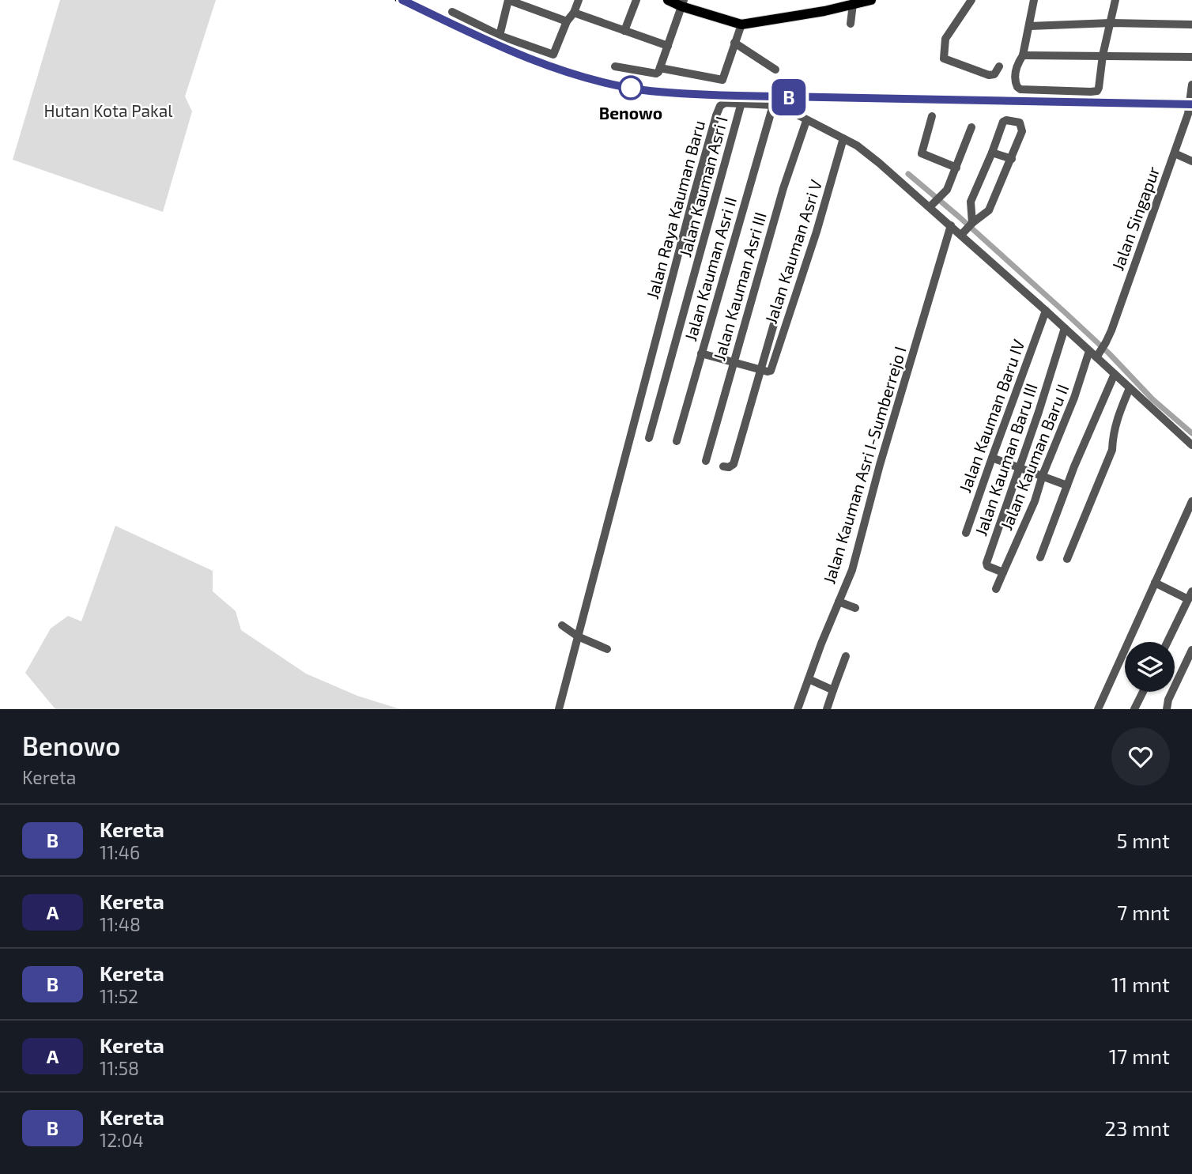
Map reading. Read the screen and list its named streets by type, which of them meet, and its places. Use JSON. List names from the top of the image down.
{
  "streets": {
    "street": [
      "Jalan Kauman Asri I",
      "Jalan Raya Kauman Baru",
      "Jalan Singapur",
      "Jalan Kauman Asri V",
      "Jalan Kauman Asri II",
      "Jalan Kauman Asri III",
      "Jalan Kauman Baru IV",
      "Jalan Kauman Baru II",
      "Jalan Kauman Baru III",
      "Jalan Kauman Asri I-Sumberrejo I"
    ]
  },
  "crossings": [
    ["Jalan Kauman Asri I", "Jalan Raya Kauman Baru"],
    ["Jalan Raya Kauman Baru", "Jalan Singapur"],
    ["Jalan Raya Kauman Baru", "Jalan Kauman Asri V"],
    ["Jalan Raya Kauman Baru", "Jalan Kauman Asri II"],
    ["Jalan Raya Kauman Baru", "Jalan Kauman Asri III"],
    ["Jalan Raya Kauman Baru", "Jalan Kauman Baru IV"],
    ["Jalan Raya Kauman Baru", "Jalan Kauman Baru II"],
    ["Jalan Raya Kauman Baru", "Jalan Kauman Baru III"],
    ["Jalan Raya Kauman Baru", "Jalan Kauman Asri I-Sumberrejo I"],
    ["Jalan Kauman Baru II", "Jalan Kauman Baru III"]
  ],
  "parks": ["Hutan Kota Pakal"],
  "places": ["Benowo"],
  "page": {
    "on_map": "B",
    "heading": ["Benowo", "Kereta"],
    "list": [
      {
        "mark": "B",
        "name": "Kereta",
        "note": "11:46",
        "value": "5 mnt"
      },
      {
        "mark": "A",
        "name": "Kereta",
        "note": "11:48",
        "value": "7 mnt"
      },
      {
        "mark": "B",
        "name": "Kereta",
        "note": "11:52",
        "value": "11 mnt"
      },
      {
        "mark": "A",
        "name": "Kereta",
        "note": "11:58",
        "value": "17 mnt"
      },
      {
        "mark": "B",
        "name": "Kereta",
        "note": "12:04",
        "value": "23 mnt"
      }
    ]
  }
}
